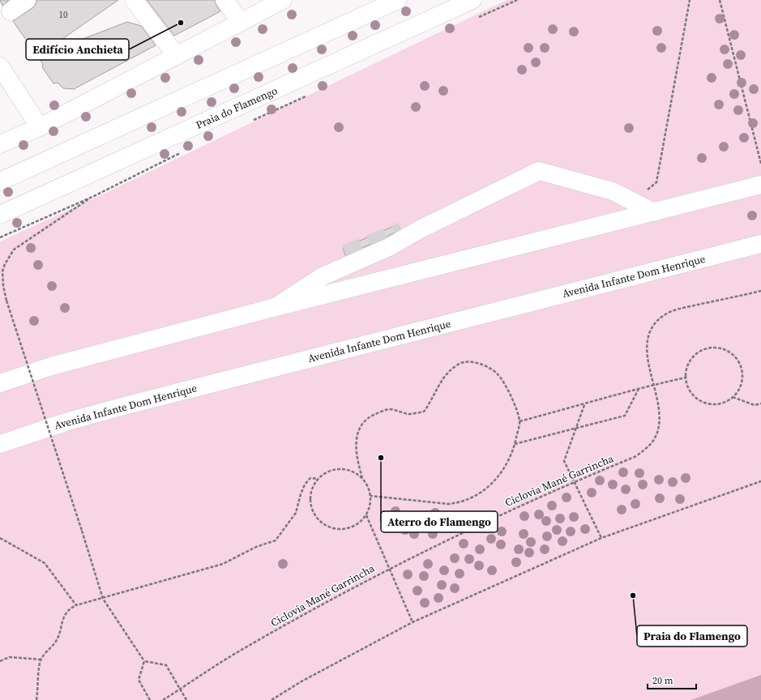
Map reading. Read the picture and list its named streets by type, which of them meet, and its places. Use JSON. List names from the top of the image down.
{
  "streets": {
    "main road": ["Praia do Flamengo", "Avenida Infante Dom Henrique"],
    "path": ["Ciclovia Mané Garrincha"]
  },
  "places": ["Edifício Anchieta", "Aterro do Flamengo", "Praia do Flamengo"],
  "house_numbers": ["10"],
  "scale_bar": "20 m"
}
